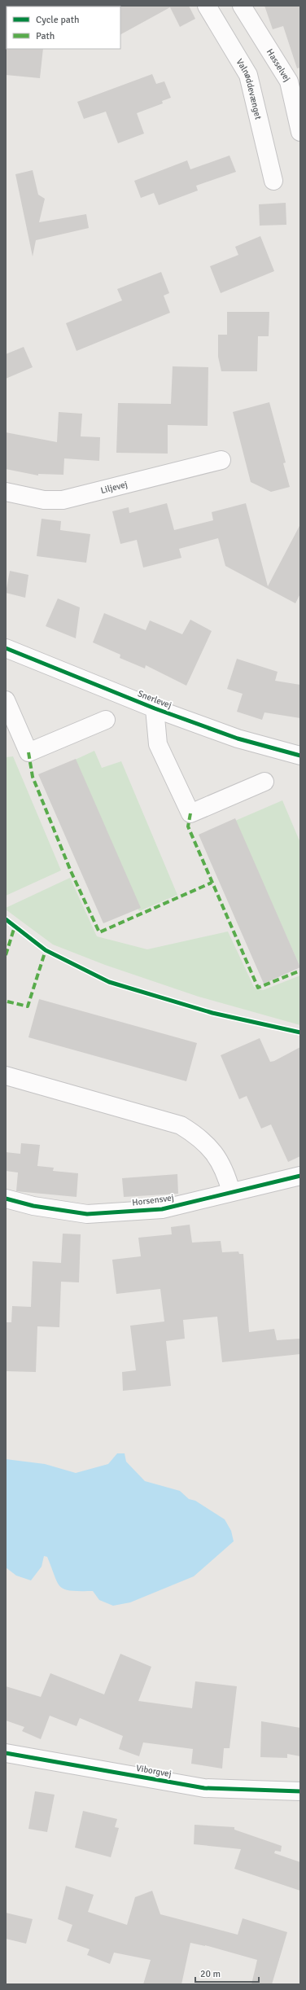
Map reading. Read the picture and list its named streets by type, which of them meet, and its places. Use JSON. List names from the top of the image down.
{
  "streets": {
    "street": [
      "Hasselvej",
      "Valnøddevænget",
      "Liljevej",
      "Snerlevej",
      "Horsensvej",
      "Viborgvej"
    ]
  },
  "legend": ["Cycle path", "Path"],
  "scale_bar": "20 m"
}
